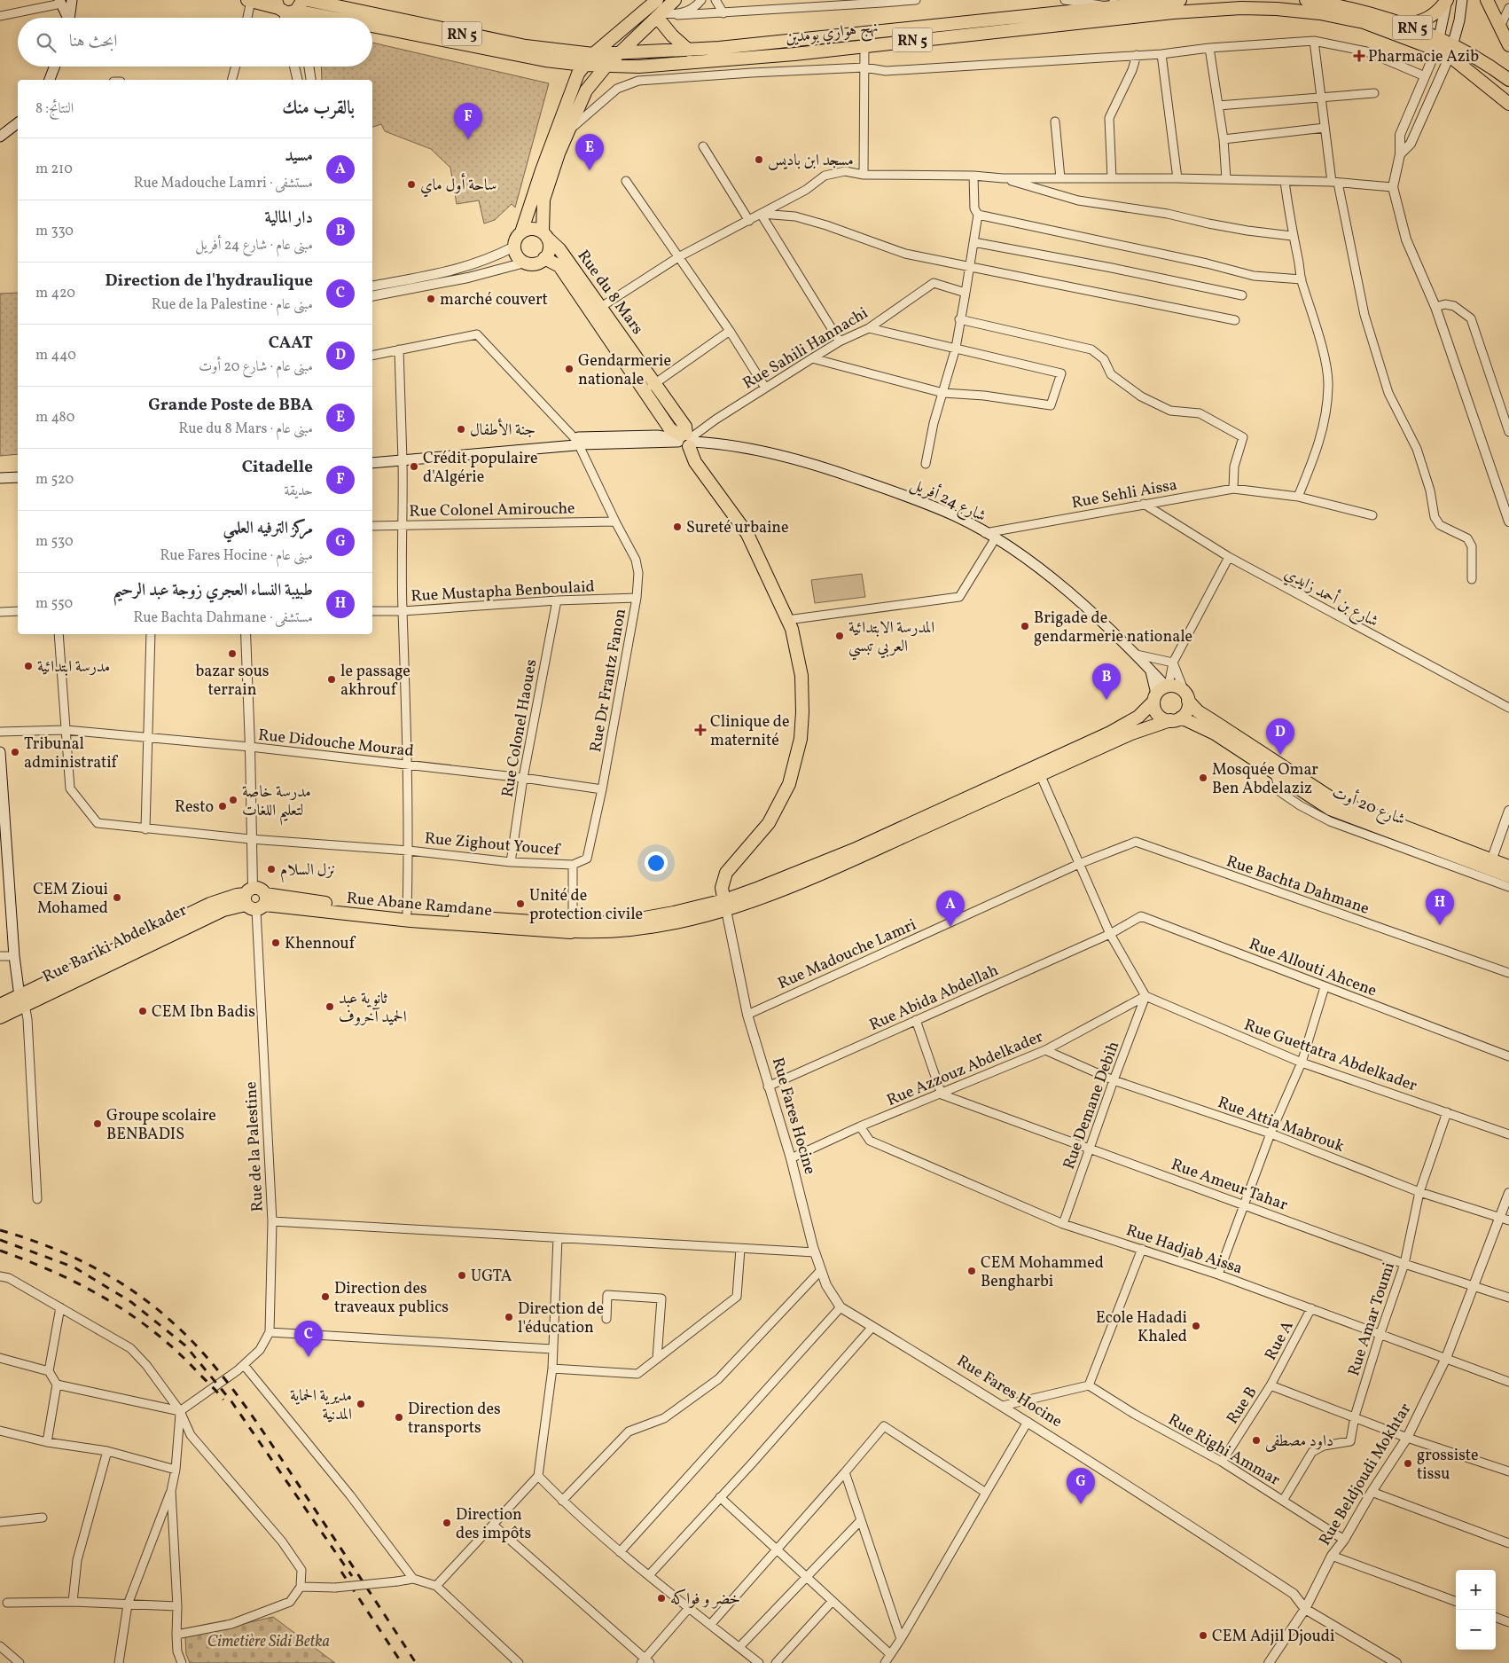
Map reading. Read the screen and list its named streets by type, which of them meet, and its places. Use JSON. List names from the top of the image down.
{
  "streets": {
    "main road": [
      "RN 5",
      "نهج هواري بومدين",
      "Rue du 8 Mars",
      "شارع 24 أفريل",
      "شارع 20 أوت",
      "Rue Abane Ramdane",
      "Rue Bariki Abdelkader",
      "Rue Fares Hocine"
    ],
    "street": [
      "Rue Sahili Hannachi",
      "Rue Sehli Aissa",
      "Rue Colonel Amirouche",
      "Rue Mustapha Benboulaid",
      "شارع بن أحمد زايدي",
      "Rue Dr Frantz Fanon",
      "Rue Colonel Haoues",
      "Rue Didouche Mourad",
      "Rue Zighout Youcef",
      "Rue Bachta Dahmane",
      "Rue Madouche Lamri",
      "Rue Allouti Ahcene",
      "Rue Abida Abdellah",
      "Rue Guettatra Abdelkader",
      "Rue Azzouz Abdelkader",
      "Rue Demane Debih",
      "Rue Attia Mabrouk",
      "Rue de la Palestine",
      "Rue Ameur Tahar",
      "Rue Hadjab Aissa",
      "Rue Amar Toumi",
      "Rue A",
      "Rue B",
      "Rue Righi Ammar",
      "Rue Beldjoudi Mokhtar"
    ]
  },
  "crossings": [
    ["Rue du 8 Mars", "Rue Sahili Hannachi"],
    ["Rue du 8 Mars", "شارع 24 أفريل"],
    ["Rue du 8 Mars", "Rue Fares Hocine"],
    ["Rue Sahili Hannachi", "شارع 24 أفريل"],
    ["Rue Sahili Hannachi", "Rue Fares Hocine"],
    ["Rue Sehli Aissa", "شارع 24 أفريل"],
    ["Rue Sehli Aissa", "شارع بن أحمد زايدي"],
    ["شارع 24 أفريل", "Rue Dr Frantz Fanon"],
    ["شارع 24 أفريل", "شارع 20 أوت"],
    ["شارع 24 أفريل", "Rue Fares Hocine"],
    ["Rue Colonel Amirouche", "Rue Dr Frantz Fanon"],
    ["Rue Mustapha Benboulaid", "Rue Dr Frantz Fanon"],
    ["Rue Mustapha Benboulaid", "Rue Colonel Haoues"],
    ["Rue Dr Frantz Fanon", "Rue Didouche Mourad"],
    ["Rue Dr Frantz Fanon", "Rue Zighout Youcef"],
    ["Rue Colonel Haoues", "Rue Didouche Mourad"],
    ["Rue Colonel Haoues", "Rue Zighout Youcef"],
    ["Rue Didouche Mourad", "Rue Zighout Youcef"],
    ["Rue Bachta Dahmane", "Rue Madouche Lamri"],
    ["Rue Abane Ramdane", "Rue Bariki Abdelkader"],
    ["Rue Abane Ramdane", "Rue Fares Hocine"],
    ["Rue Abane Ramdane", "Rue de la Palestine"],
    ["Rue Bariki Abdelkader", "Rue de la Palestine"],
    ["Rue Madouche Lamri", "Rue Fares Hocine"],
    ["Rue Allouti Ahcene", "Rue Abida Abdellah"],
    ["Rue Abida Abdellah", "Rue Fares Hocine"],
    ["Rue Guettatra Abdelkader", "Rue Azzouz Abdelkader"],
    ["Rue Guettatra Abdelkader", "Rue Demane Debih"],
    ["Rue Guettatra Abdelkader", "Rue Amar Toumi"],
    ["Rue Azzouz Abdelkader", "Rue Demane Debih"],
    ["Rue Azzouz Abdelkader", "Rue Fares Hocine"],
    ["Rue Azzouz Abdelkader", "Rue Attia Mabrouk"],
    ["Rue Azzouz Abdelkader", "Rue Ameur Tahar"],
    ["Rue Azzouz Abdelkader", "Rue Hadjab Aissa"],
    ["Rue Demane Debih", "Rue Attia Mabrouk"],
    ["Rue Demane Debih", "Rue Ameur Tahar"],
    ["Rue Demane Debih", "Rue Hadjab Aissa"],
    ["Rue Fares Hocine", "Rue Beldjoudi Mokhtar"],
    ["Rue Attia Mabrouk", "Rue Amar Toumi"],
    ["Rue Attia Mabrouk", "Rue Beldjoudi Mokhtar"],
    ["Rue Ameur Tahar", "Rue Amar Toumi"],
    ["Rue Ameur Tahar", "Rue Beldjoudi Mokhtar"],
    ["Rue Hadjab Aissa", "Rue Amar Toumi"],
    ["Rue Hadjab Aissa", "Rue A"],
    ["Rue Hadjab Aissa", "Rue Beldjoudi Mokhtar"],
    ["Rue Amar Toumi", "Rue Righi Ammar"],
    ["Rue A", "Rue B"],
    ["Rue B", "Rue Righi Ammar"],
    ["Rue Righi Ammar", "Rue Beldjoudi Mokhtar"]
  ],
  "parks": ["Cimetière Sidi Betka"],
  "places": {
    "health": ["Pharmacie Azib", "Clinique de maternité"],
    "other": [
      "مسجد ابن باديس",
      "ساحة أول ماي",
      "marché couvert",
      "Gendarmerie nationale",
      "جنة الأطفال",
      "Crédit populaire d'Algérie",
      "Sureté urbaine",
      "Brigade de gendarmerie nationale",
      "المدرسة الابتدائية العربي تبسي",
      "bazar sous terrain",
      "مدرسة ابتدائية",
      "le passage akhrouf",
      "Tribunal administratif",
      "Mosquée Omar Ben Abdelaziz",
      "مدرسة خاصة لتعليم اللغات",
      "Resto",
      "نزل السلام",
      "CEM Zioui Mohamed",
      "Unité de protection civile",
      "Khennouf",
      "ثانوية عبد الحميد آخروف",
      "CEM Ibn Badis",
      "Groupe scolaire BENBADIS",
      "CEM Mohammed Bengharbi",
      "UGTA",
      "Direction des traveaux publics",
      "Direction de l'éducation",
      "Ecole Hadadi Khaled",
      "مديرية الحماية المدنية",
      "Direction des transports",
      "داود مصطفى",
      "grossiste tissu",
      "Direction des impôts",
      "خضر و فواكه",
      "CEM Adjil Djoudi"
    ]
  },
  "page": {
    "search": "ابحث هنا",
    "heading": ["بالقرب منك", "النتائج: 8"],
    "pins": [
      "F",
      "E",
      "B",
      "D",
      "H",
      "A",
      "C",
      "G"
    ],
    "list": [
      {
        "mark": "A",
        "name": "مسيد",
        "note": "مستشفى · Rue Madouche Lamri",
        "value": "210 m"
      },
      {
        "mark": "B",
        "name": "دار المالية",
        "note": "مبنى عام · شارع 24 أفريل",
        "value": "330 m"
      },
      {
        "mark": "C",
        "name": "Direction de l'hydraulique",
        "note": "مبنى عام · Rue de la Palestine",
        "value": "420 m"
      },
      {
        "mark": "D",
        "name": "CAAT",
        "note": "مبنى عام · شارع 20 أوت",
        "value": "440 m"
      },
      {
        "mark": "E",
        "name": "Grande Poste de BBA",
        "note": "مبنى عام · Rue du 8 Mars",
        "value": "480 m"
      },
      {
        "mark": "F",
        "name": "Citadelle",
        "note": "حديقة",
        "value": "520 m"
      },
      {
        "mark": "G",
        "name": "مركز الترفيه العلمي",
        "note": "مبنى عام · Rue Fares Hocine",
        "value": "530 m"
      },
      {
        "mark": "H",
        "name": "طبيبة النساء العجري زوجة عبد الرحيم",
        "note": "مستشفى · Rue Bachta Dahmane",
        "value": "550 m"
      }
    ],
    "map_buttons": ["+", "−"]
  }
}
